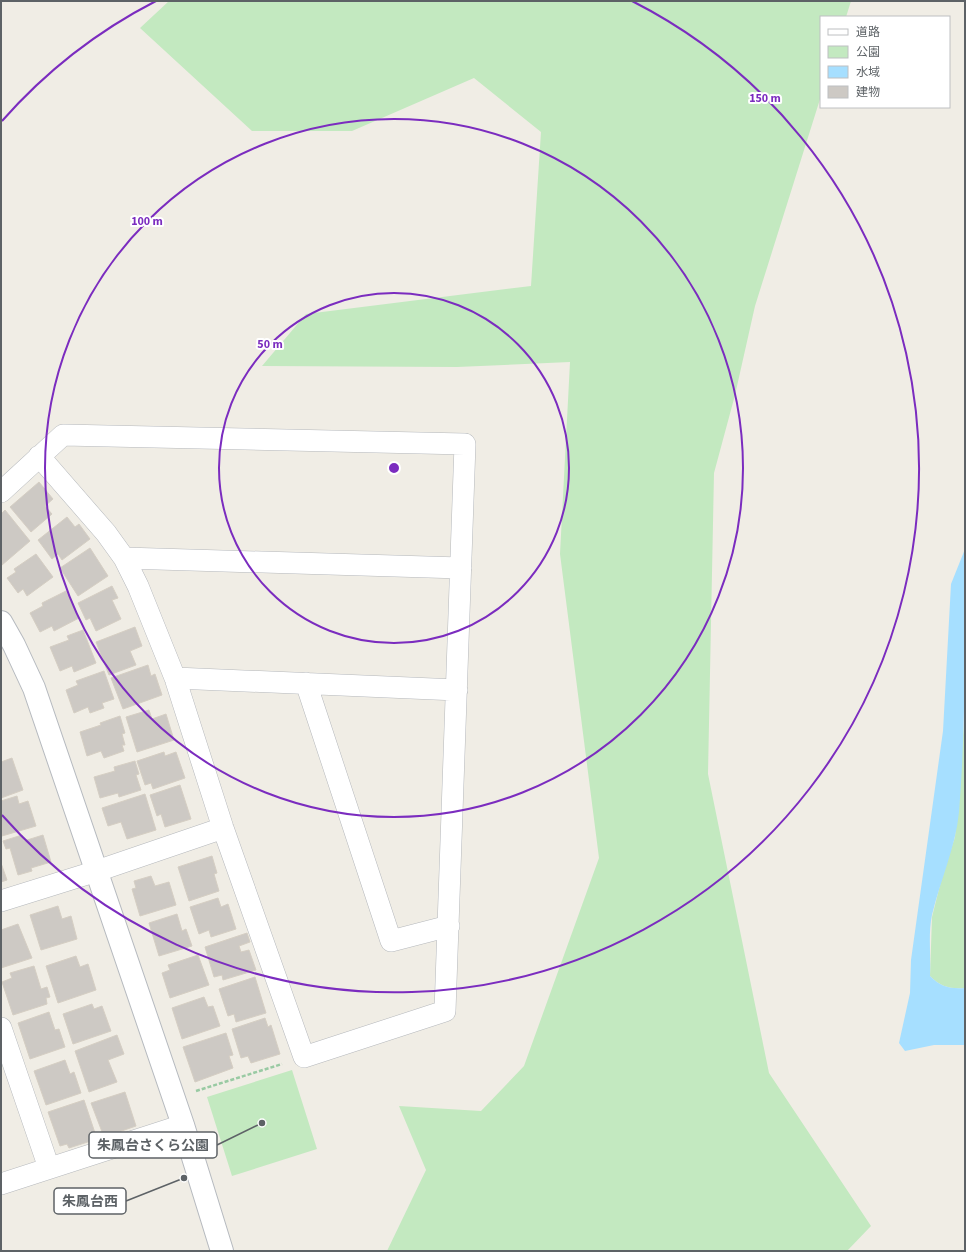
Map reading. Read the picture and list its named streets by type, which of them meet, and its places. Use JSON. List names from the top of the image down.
{
  "places": ["朱鳳台さくら公園", "朱鳳台西"],
  "legend": [
    "道路",
    "公園",
    "水域",
    "建物"
  ],
  "rings": ["150 m", "100 m", "50 m"]
}
